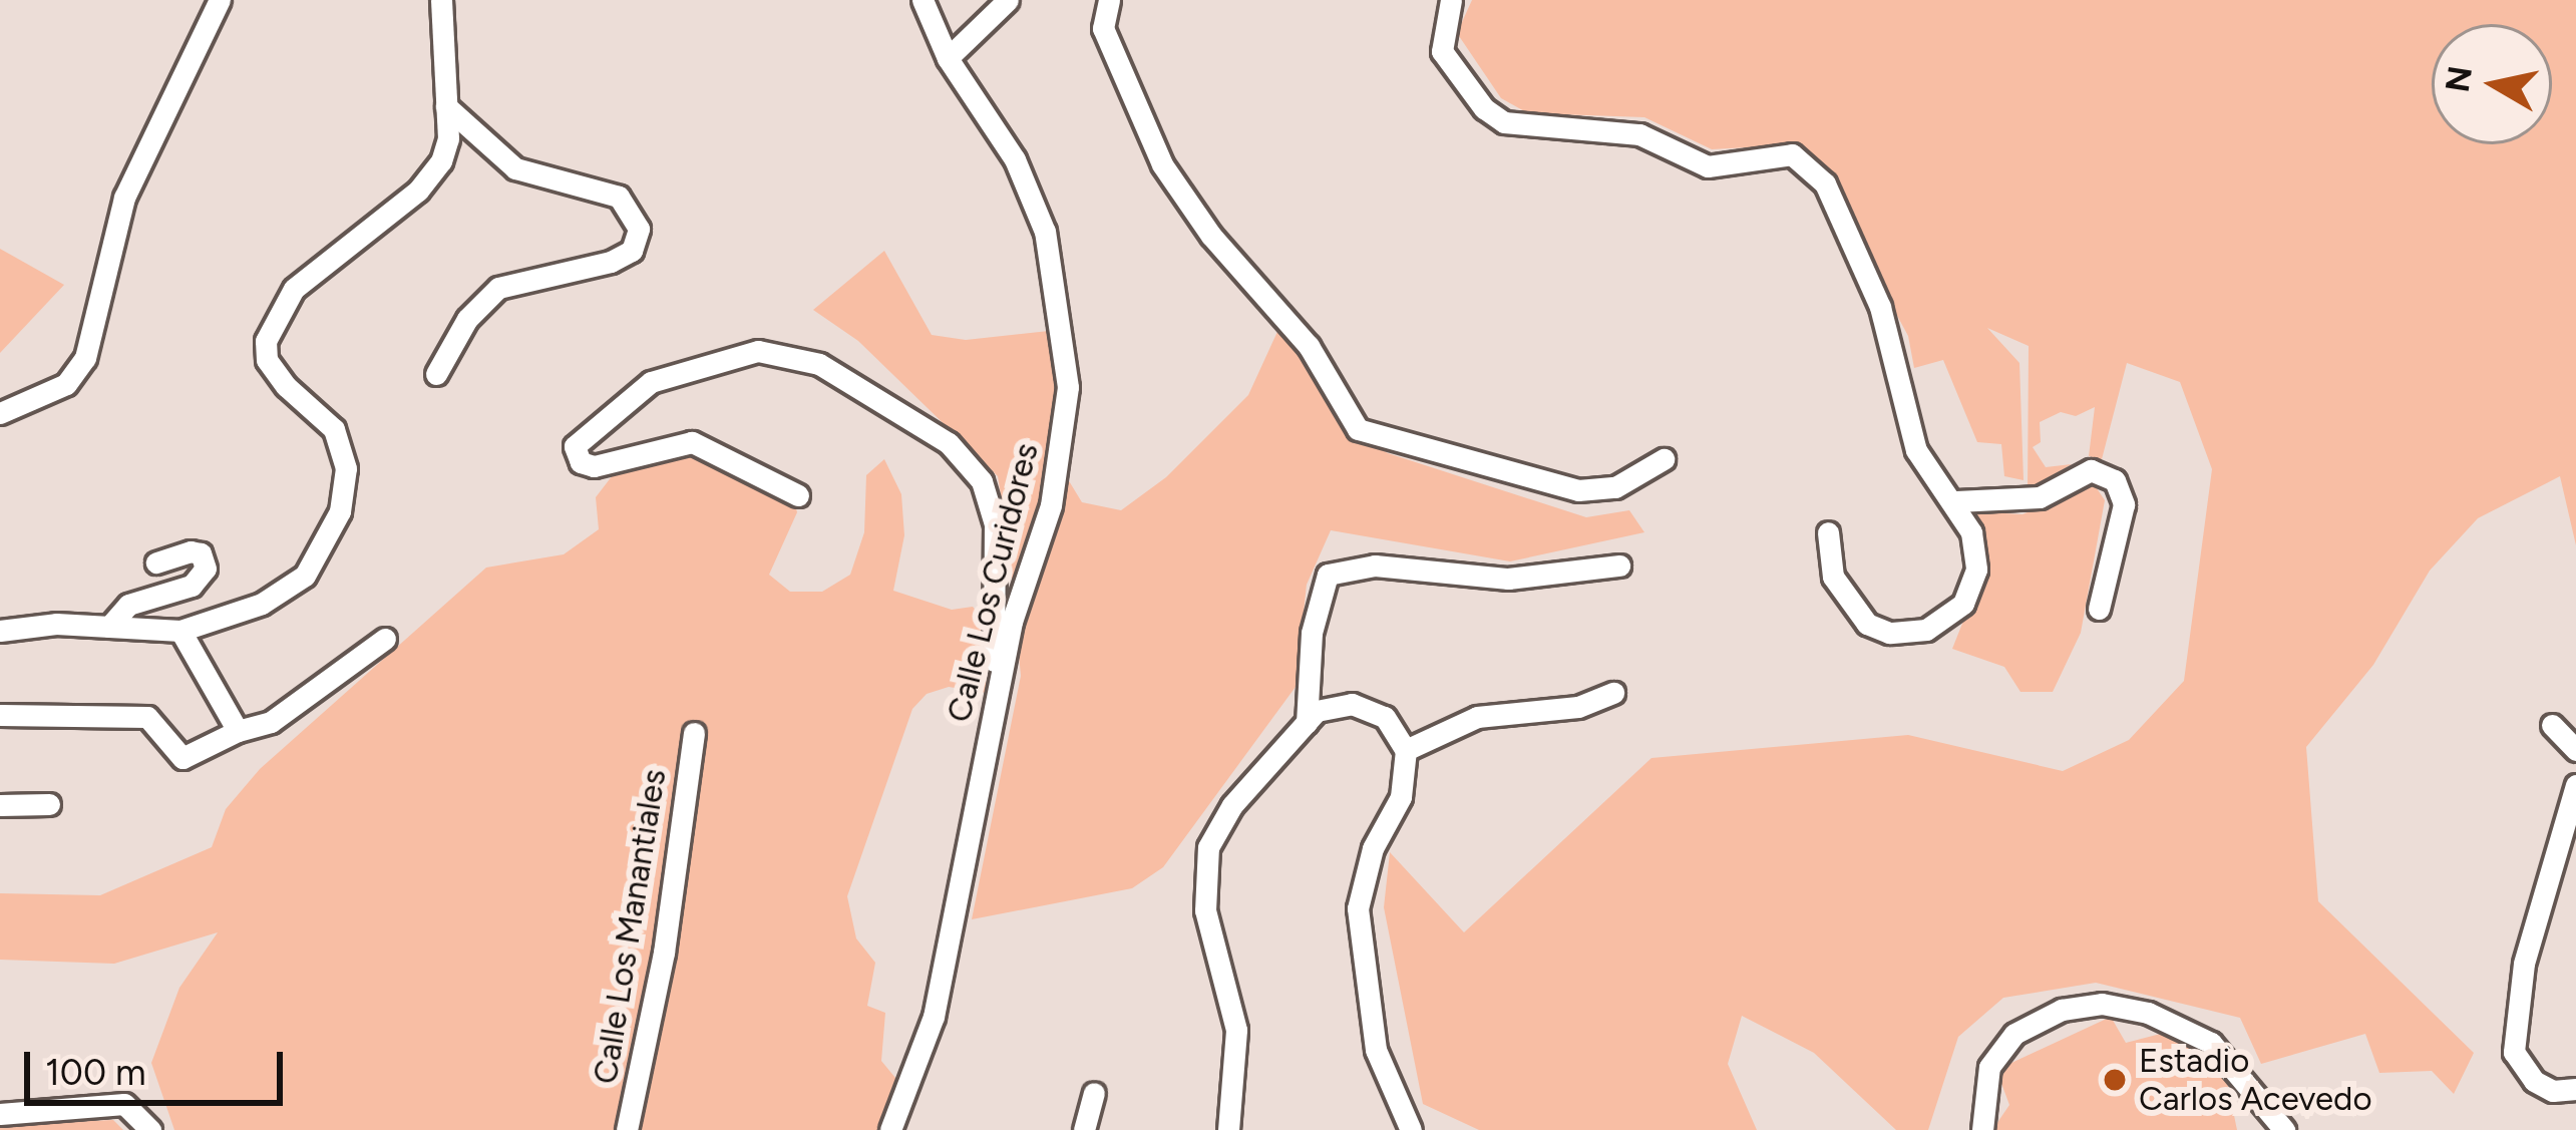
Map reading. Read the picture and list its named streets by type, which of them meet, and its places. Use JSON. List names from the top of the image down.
{
  "streets": {
    "street": ["Calle Los Curidores", "Calle Los Manantiales"]
  },
  "places": ["Estadio Carlos Acevedo"],
  "scale_bar": "100 m",
  "north": "left"
}
